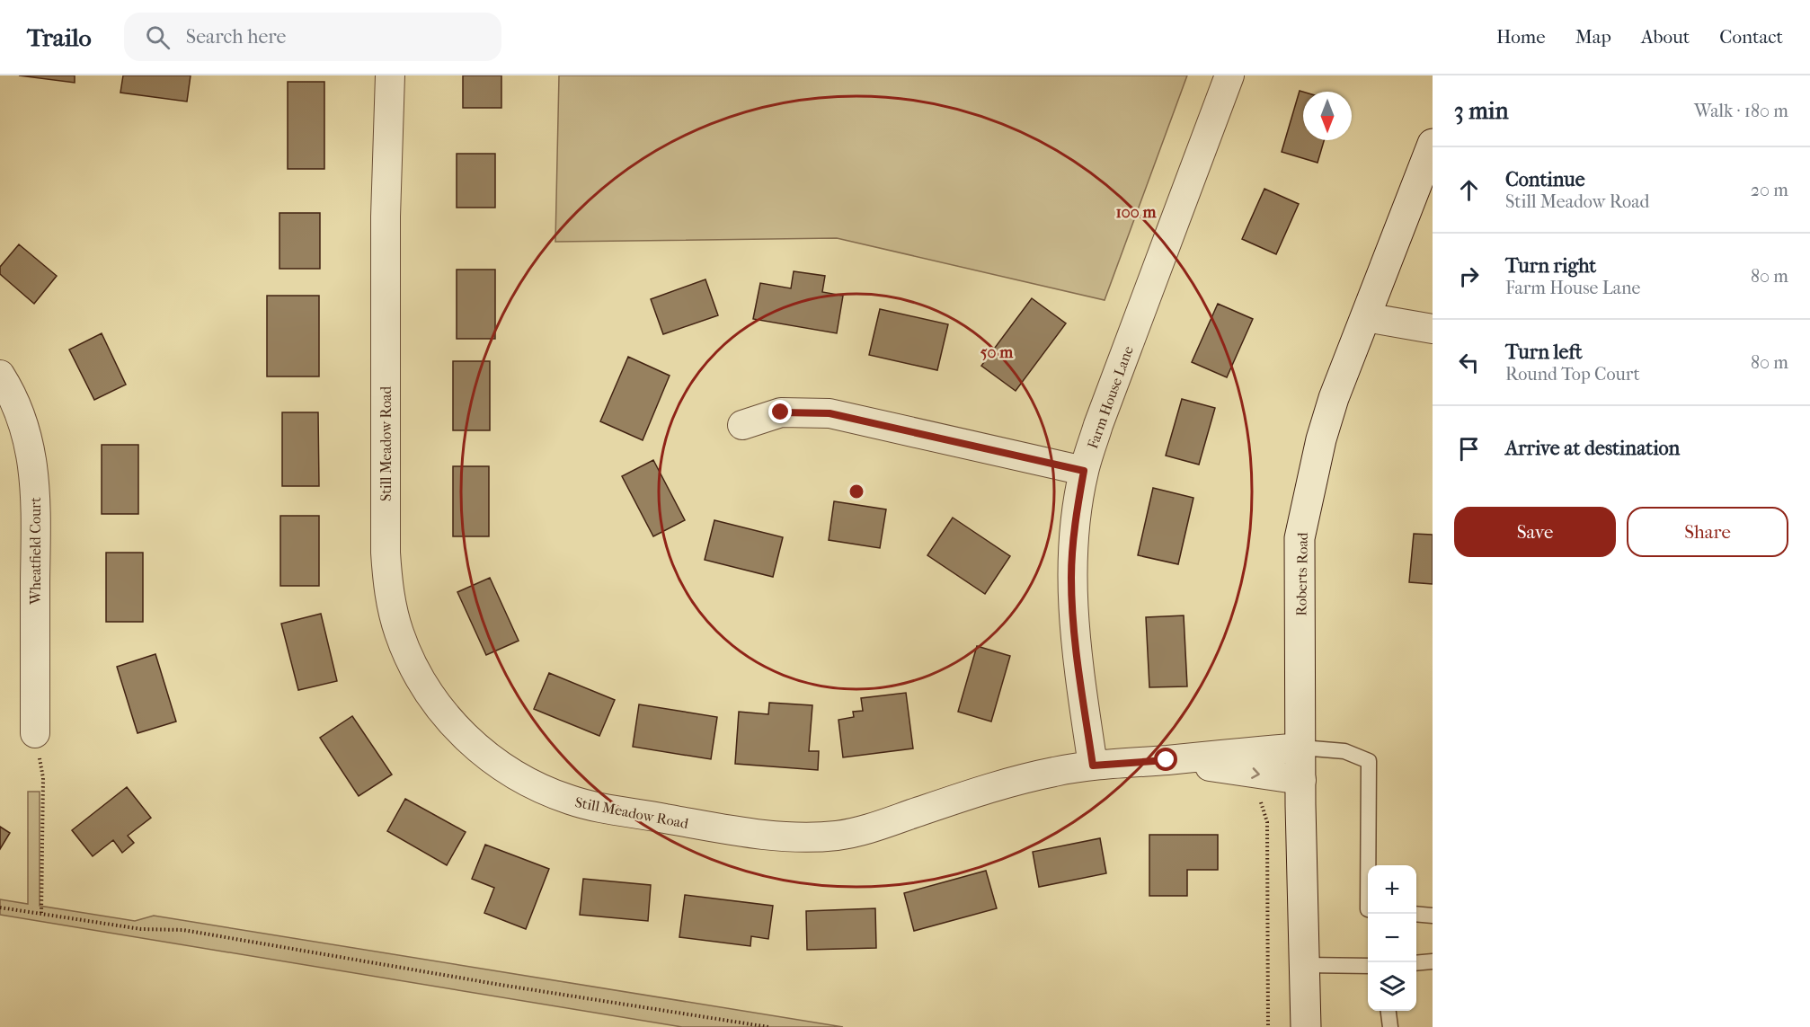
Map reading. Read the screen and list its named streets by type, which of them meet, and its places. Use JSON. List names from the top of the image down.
{
  "streets": {
    "main road": ["Roberts Road"],
    "street": ["Farm House Lane", "Still Meadow Road", "Wheatfield Court"]
  },
  "crossings": [
    ["Farm House Lane", "Still Meadow Road"],
    ["Still Meadow Road", "Roberts Road"]
  ],
  "north": "bottom",
  "page": {
    "header": "Trailo",
    "search": "Search here",
    "nav": [
      "Home",
      "Map",
      "About",
      "Contact"
    ],
    "heading": ["3 min", "Walk · 180 m"],
    "list": [
      ["Continue", "Still Meadow Road", "20 m"],
      ["Turn right", "Farm House Lane", "80 m"],
      ["Turn left", "Round Top Court", "80 m"],
      "Arrive at destination"
    ],
    "buttons": ["Save", "Share"],
    "map_buttons": ["+", "−"]
  },
  "rings": ["100 m", "50 m"]
}
